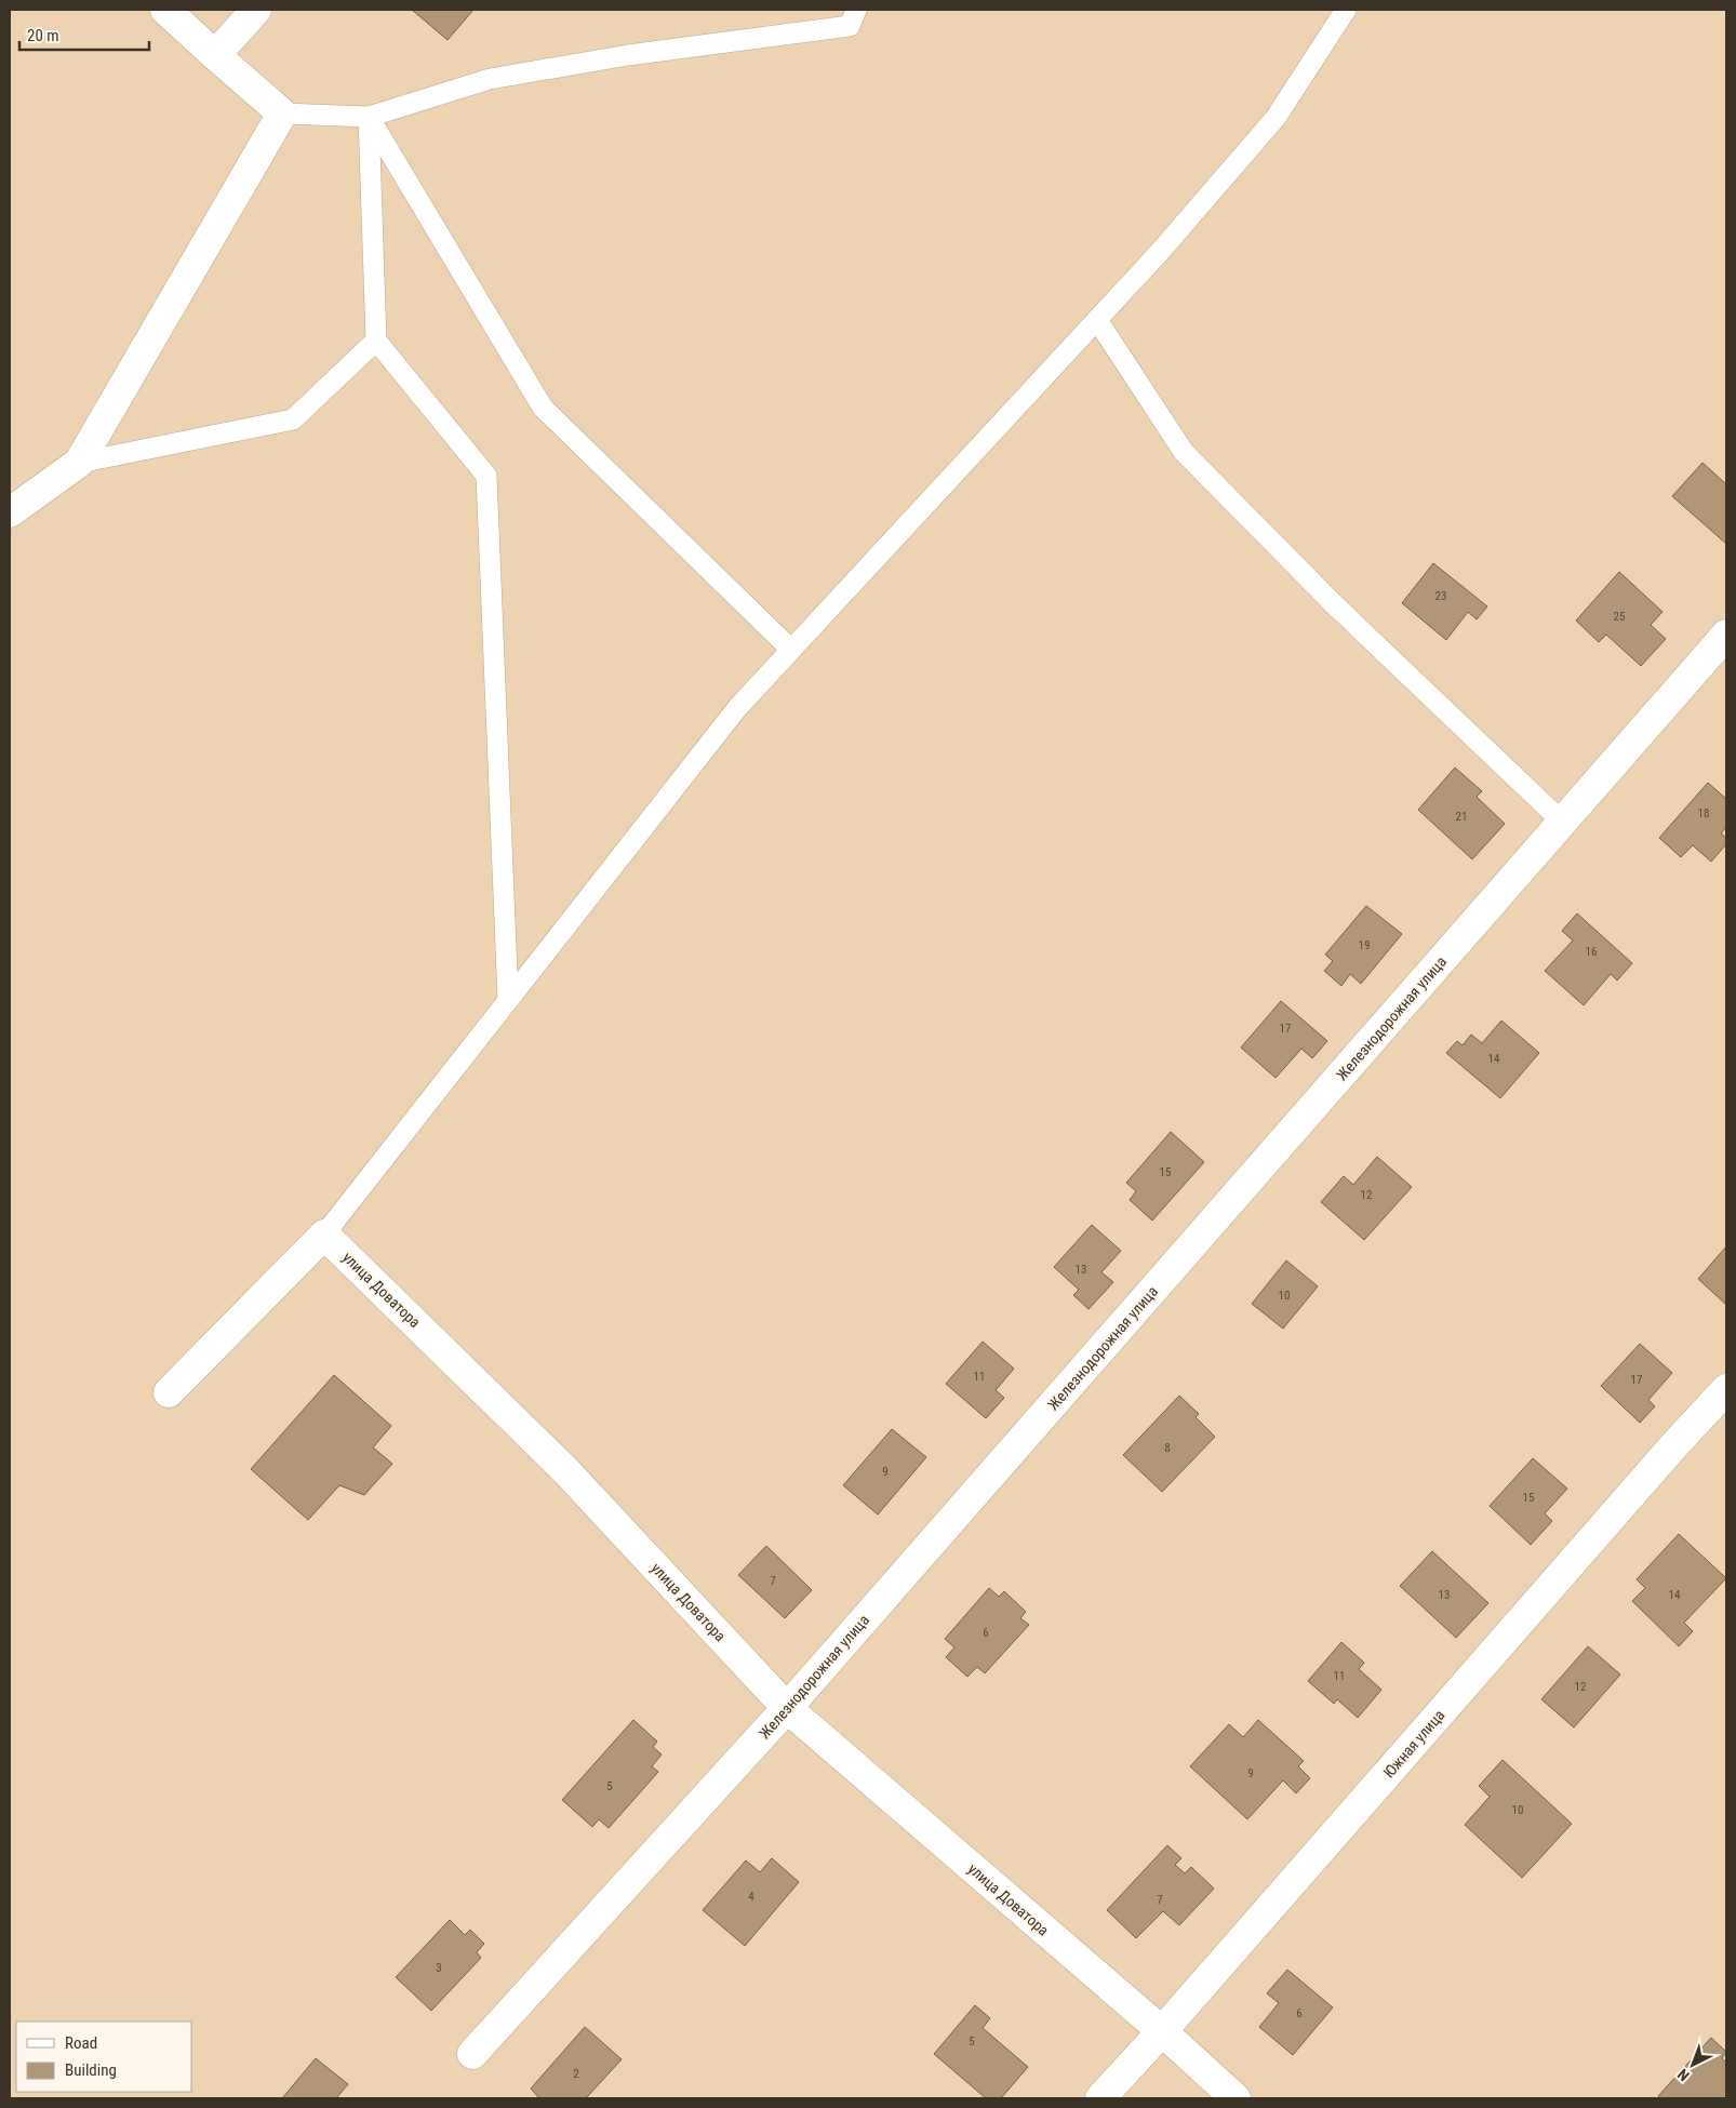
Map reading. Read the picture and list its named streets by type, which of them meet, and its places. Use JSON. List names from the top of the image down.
{
  "streets": {
    "street": ["Железнодорожная улица", "улица Доватора", "Южная улица"]
  },
  "crossings": [
    ["Железнодорожная улица", "улица Доватора"],
    ["улица Доватора", "Южная улица"]
  ],
  "house_numbers": [
    "23",
    "25",
    "18",
    "21",
    "19",
    "16",
    "17",
    "14",
    "15",
    "12",
    "13",
    "10",
    "11",
    "17",
    "8",
    "9",
    "15",
    "7",
    "13",
    "14",
    "6",
    "11",
    "12",
    "9",
    "5",
    "10",
    "4",
    "7",
    "3",
    "6",
    "5",
    "2"
  ],
  "legend": ["Road", "Building"],
  "scale_bar": "20 m",
  "north": "bottom left"
}
